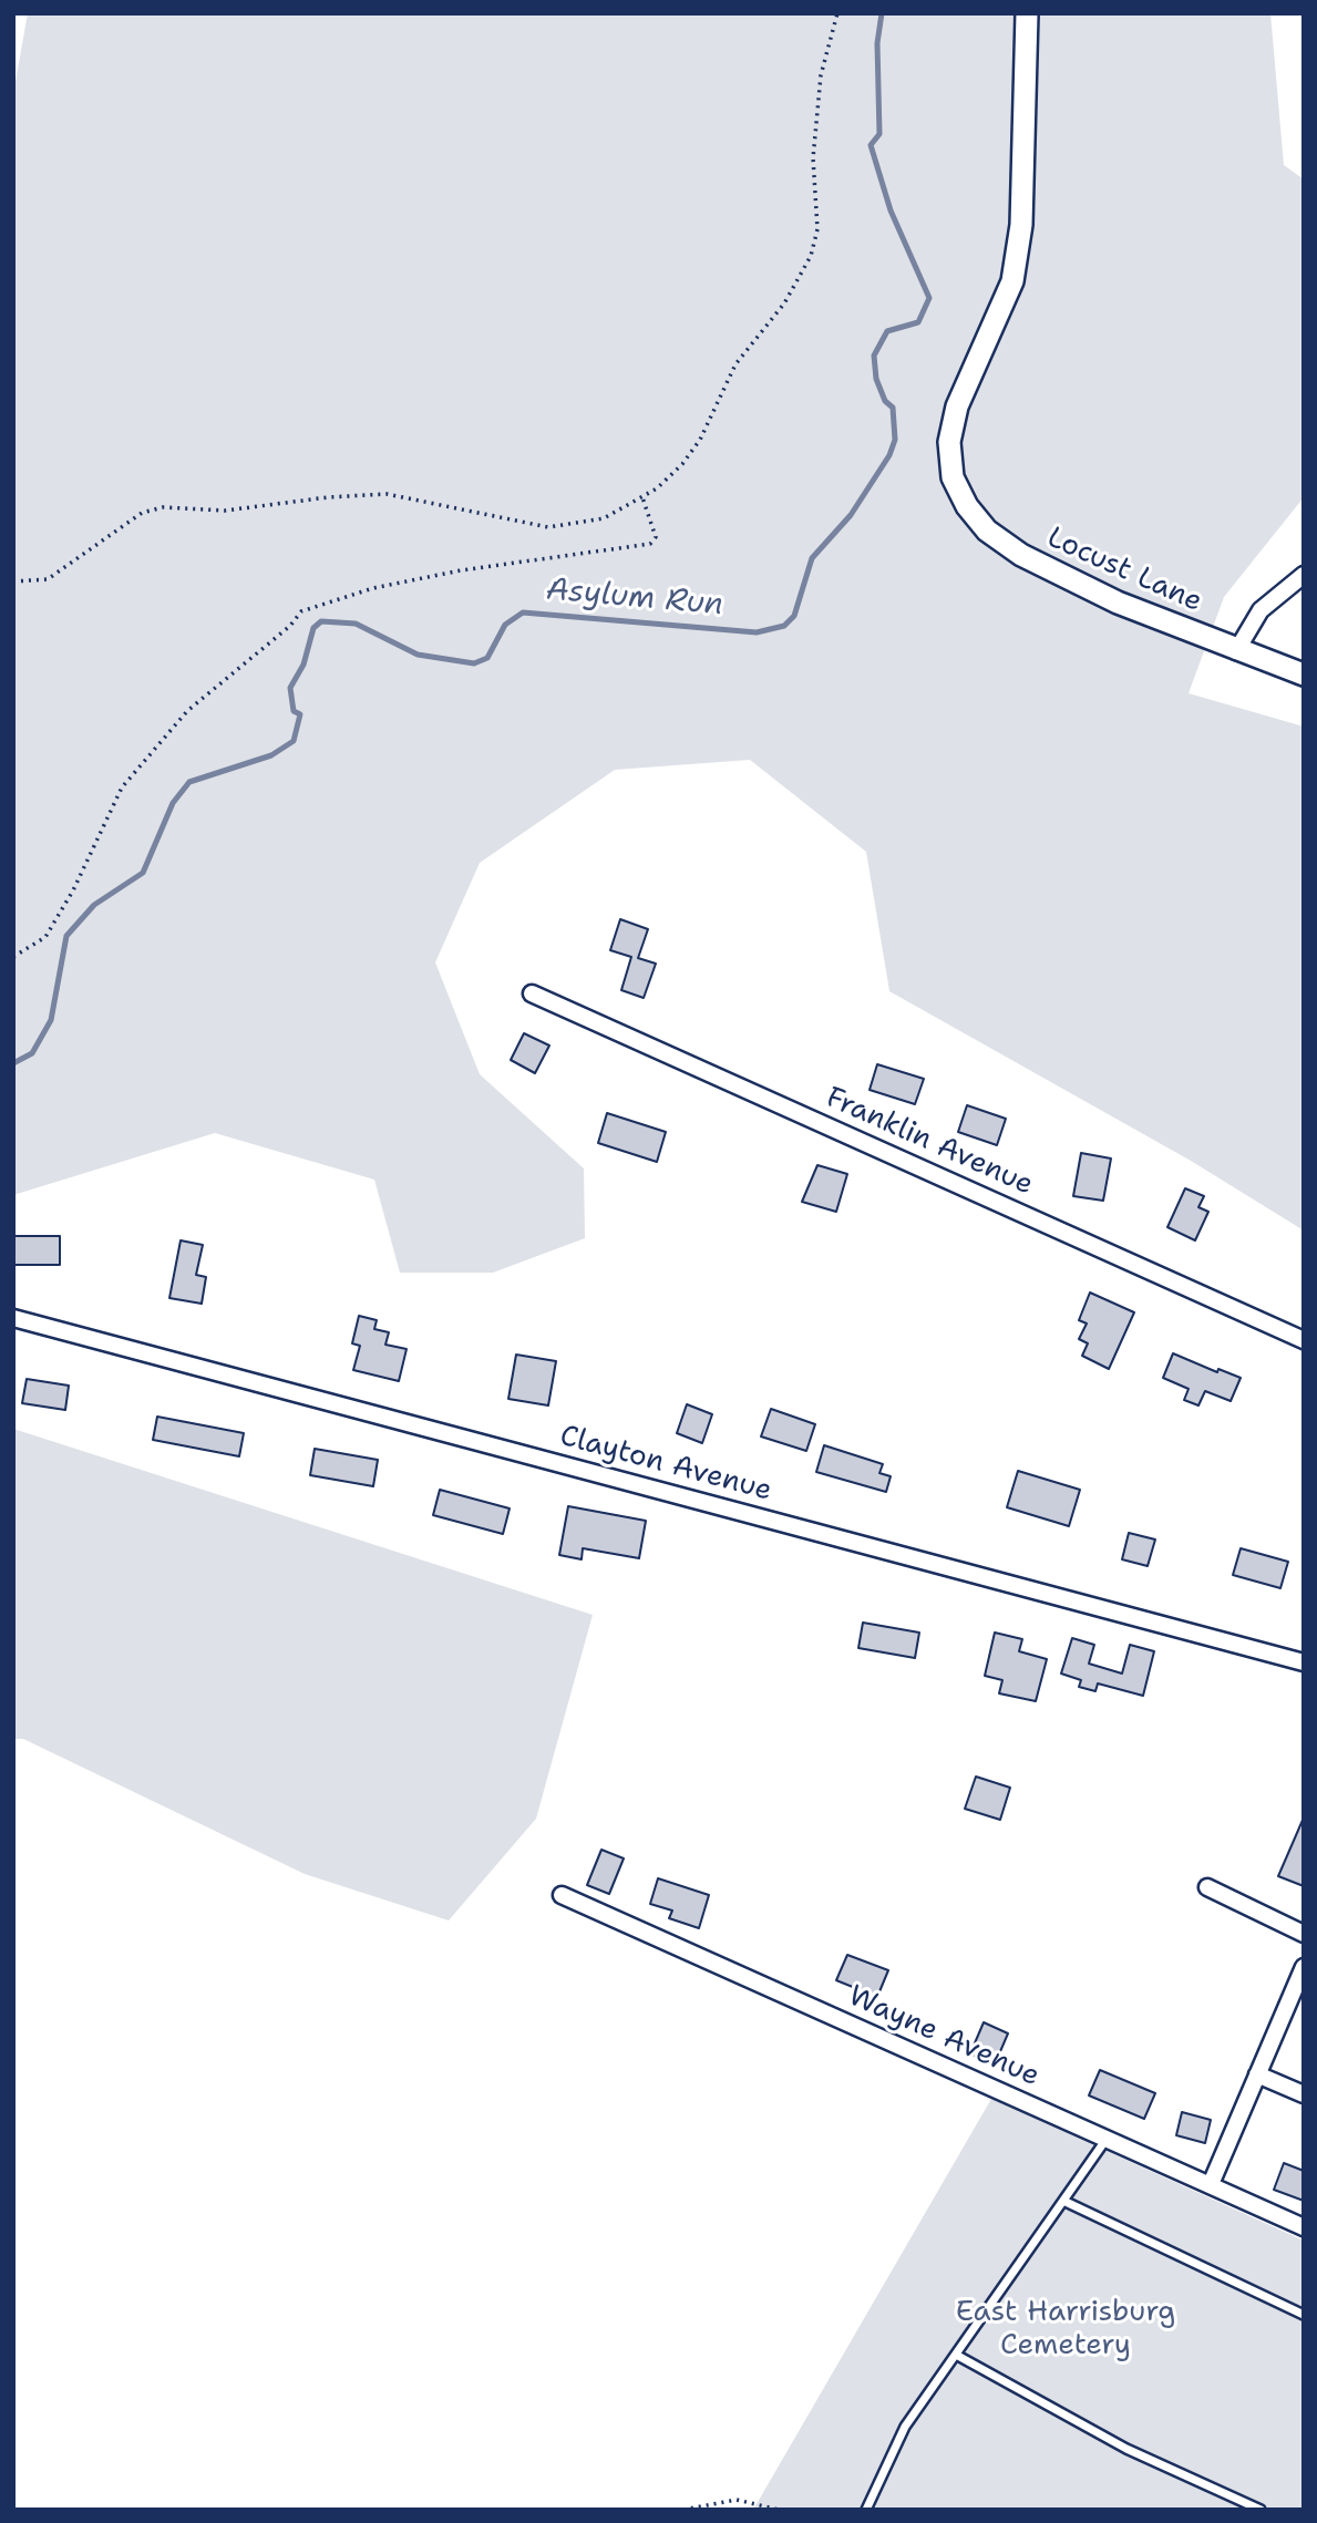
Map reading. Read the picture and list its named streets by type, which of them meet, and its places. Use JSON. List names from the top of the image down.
{
  "streets": {
    "street": [
      "Locust Lane",
      "Franklin Avenue",
      "Clayton Avenue",
      "Wayne Avenue"
    ]
  },
  "water": ["Asylum Run"],
  "parks": ["East Harrisburg Cemetery"]
}
